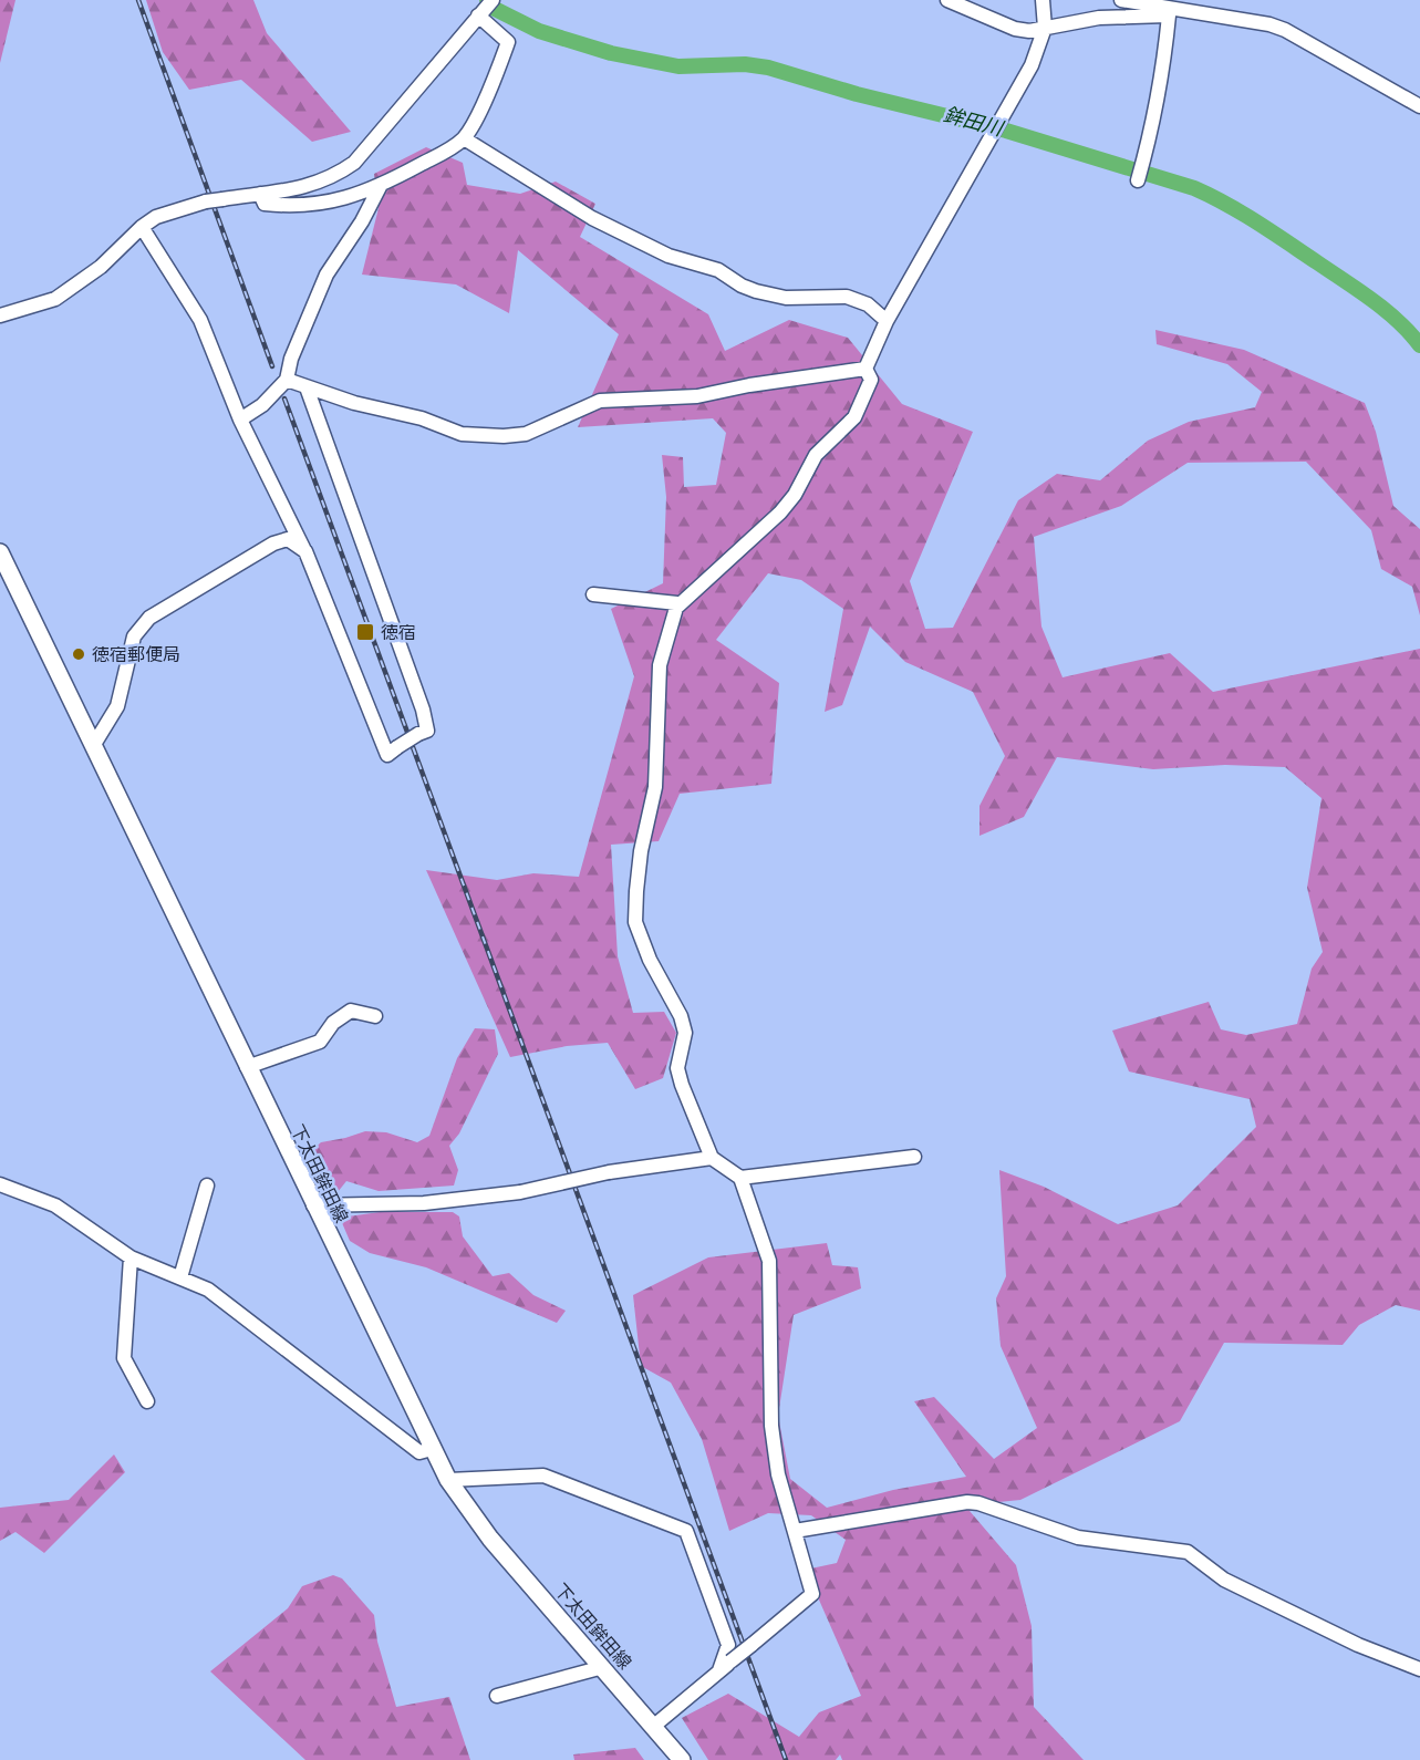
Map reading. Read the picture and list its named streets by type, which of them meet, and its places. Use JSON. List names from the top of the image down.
{
  "streets": {
    "main road": ["下太田鉾田線"]
  },
  "water": ["鉾田川"],
  "places": {
    "transit": ["徳宿"],
    "other": ["徳宿郵便局"]
  }
}
